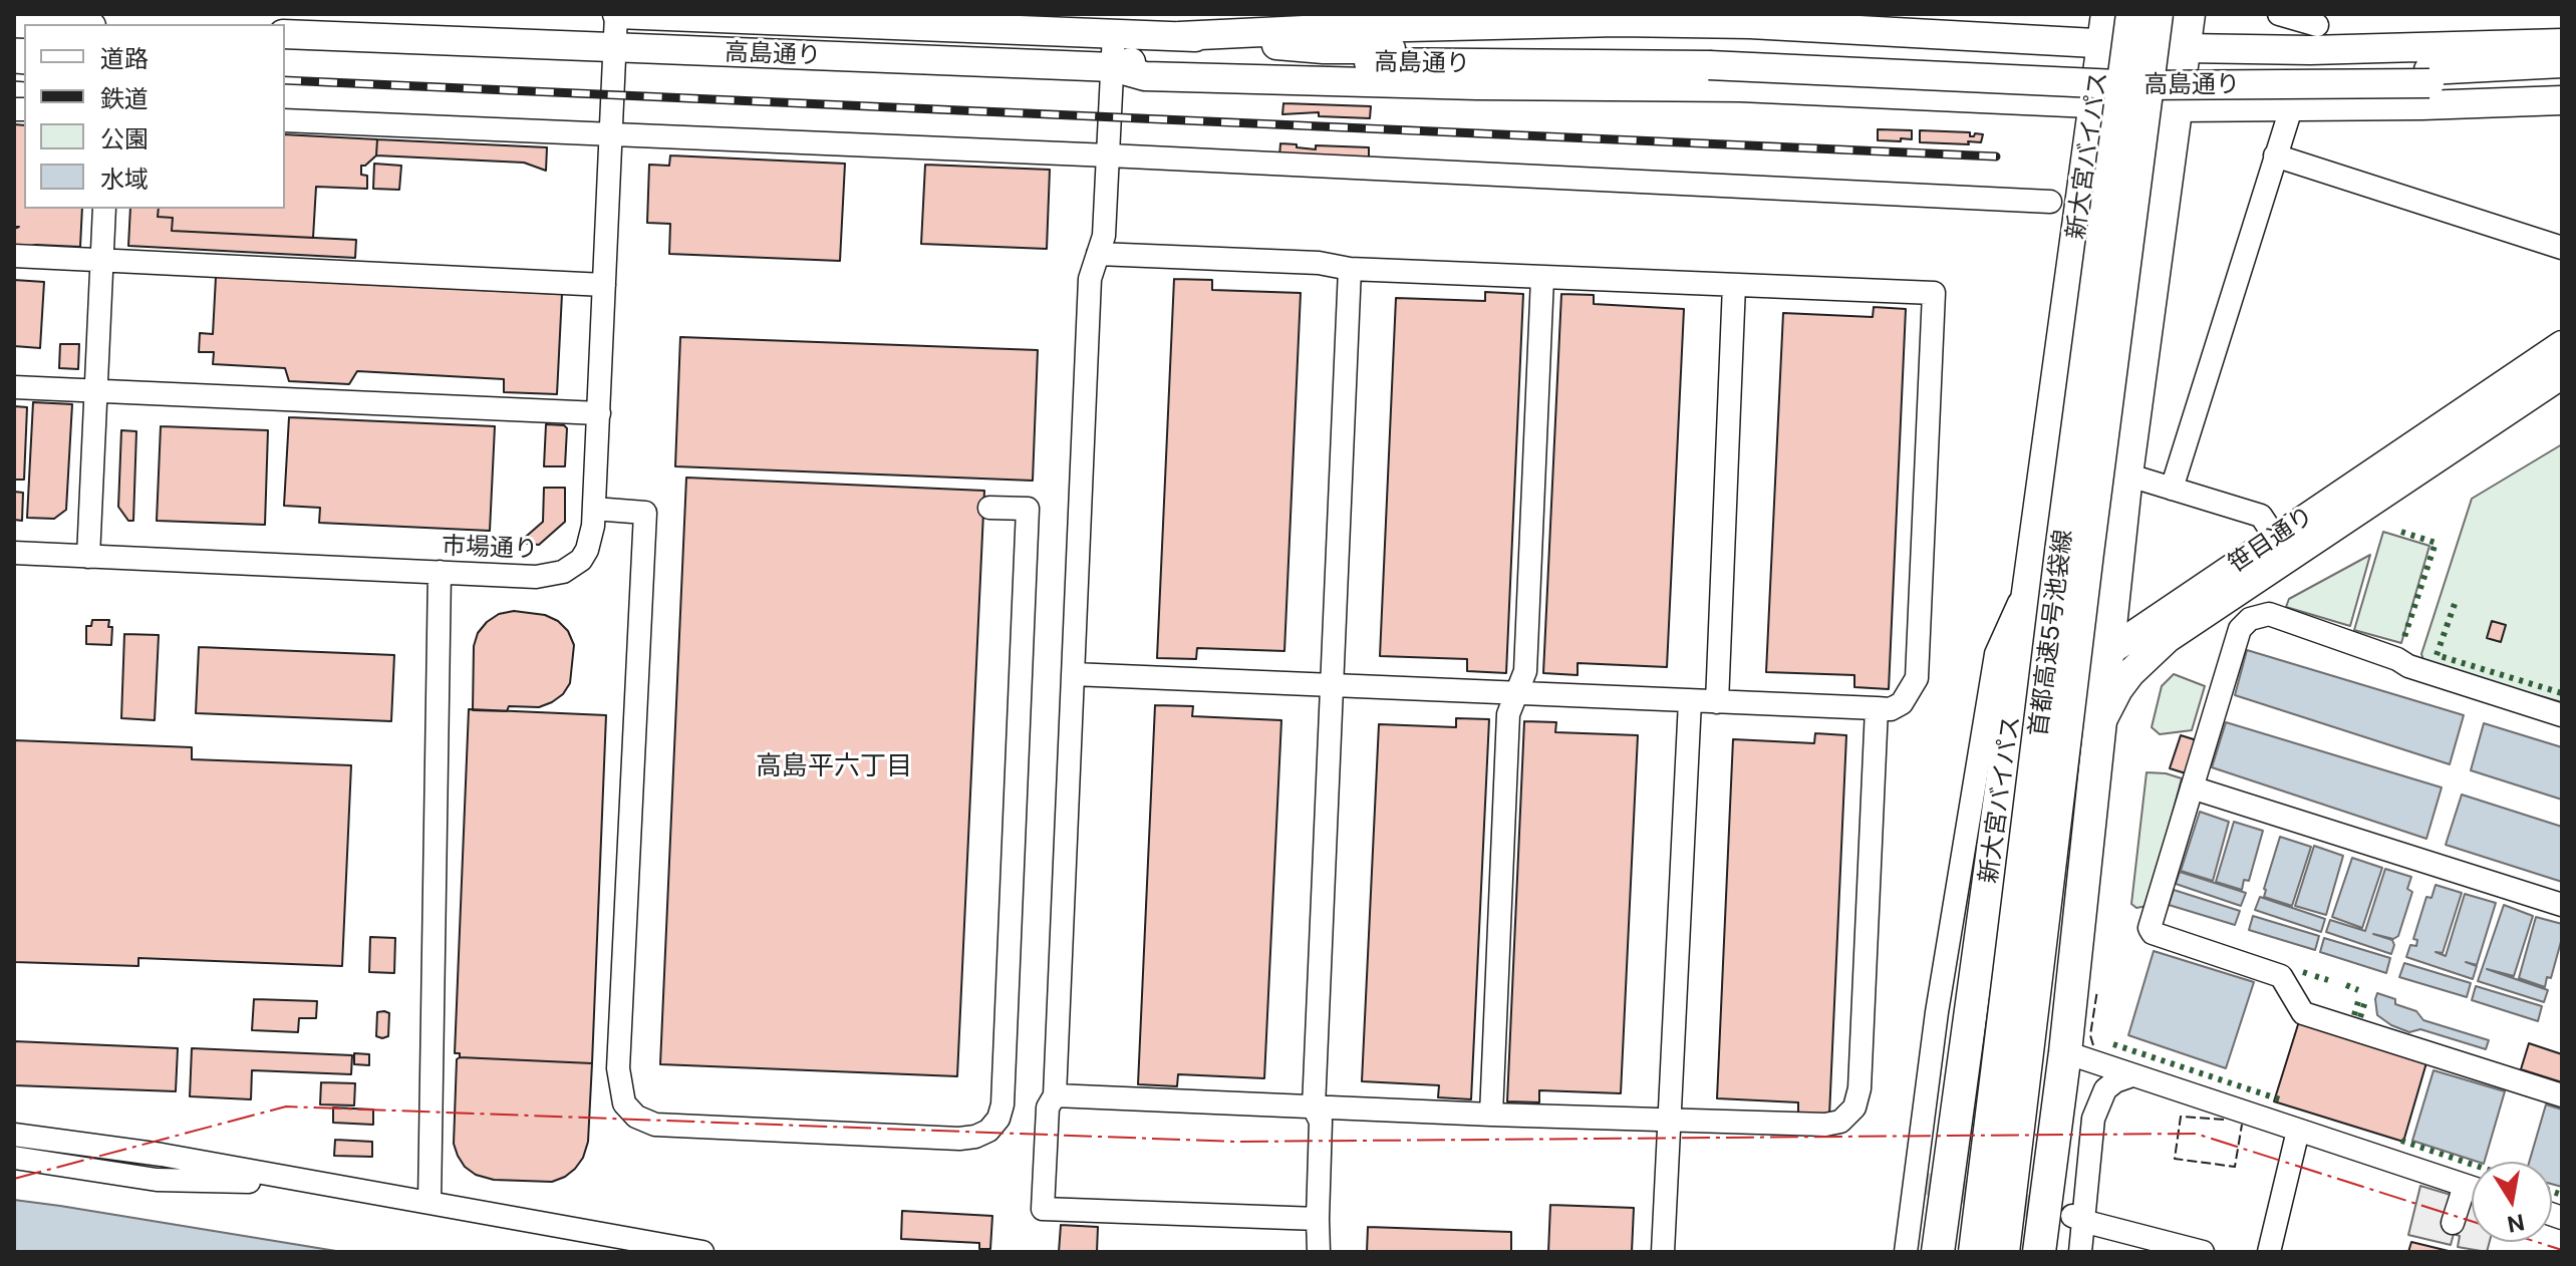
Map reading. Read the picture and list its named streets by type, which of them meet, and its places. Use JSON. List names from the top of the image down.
{
  "streets": {
    "highway": ["新大宮バイパス", "首都高速5号池袋線"],
    "main road": ["高島通り", "笹目通り"],
    "street": ["市場通り"]
  },
  "crossings": [
    ["高島通り", "市場通り"],
    ["新大宮バイパス", "笹目通り"]
  ],
  "districts": ["高島平六丁目"],
  "legend": [
    "道路",
    "鉄道",
    "公園",
    "水域"
  ],
  "north": "bottom"
}
